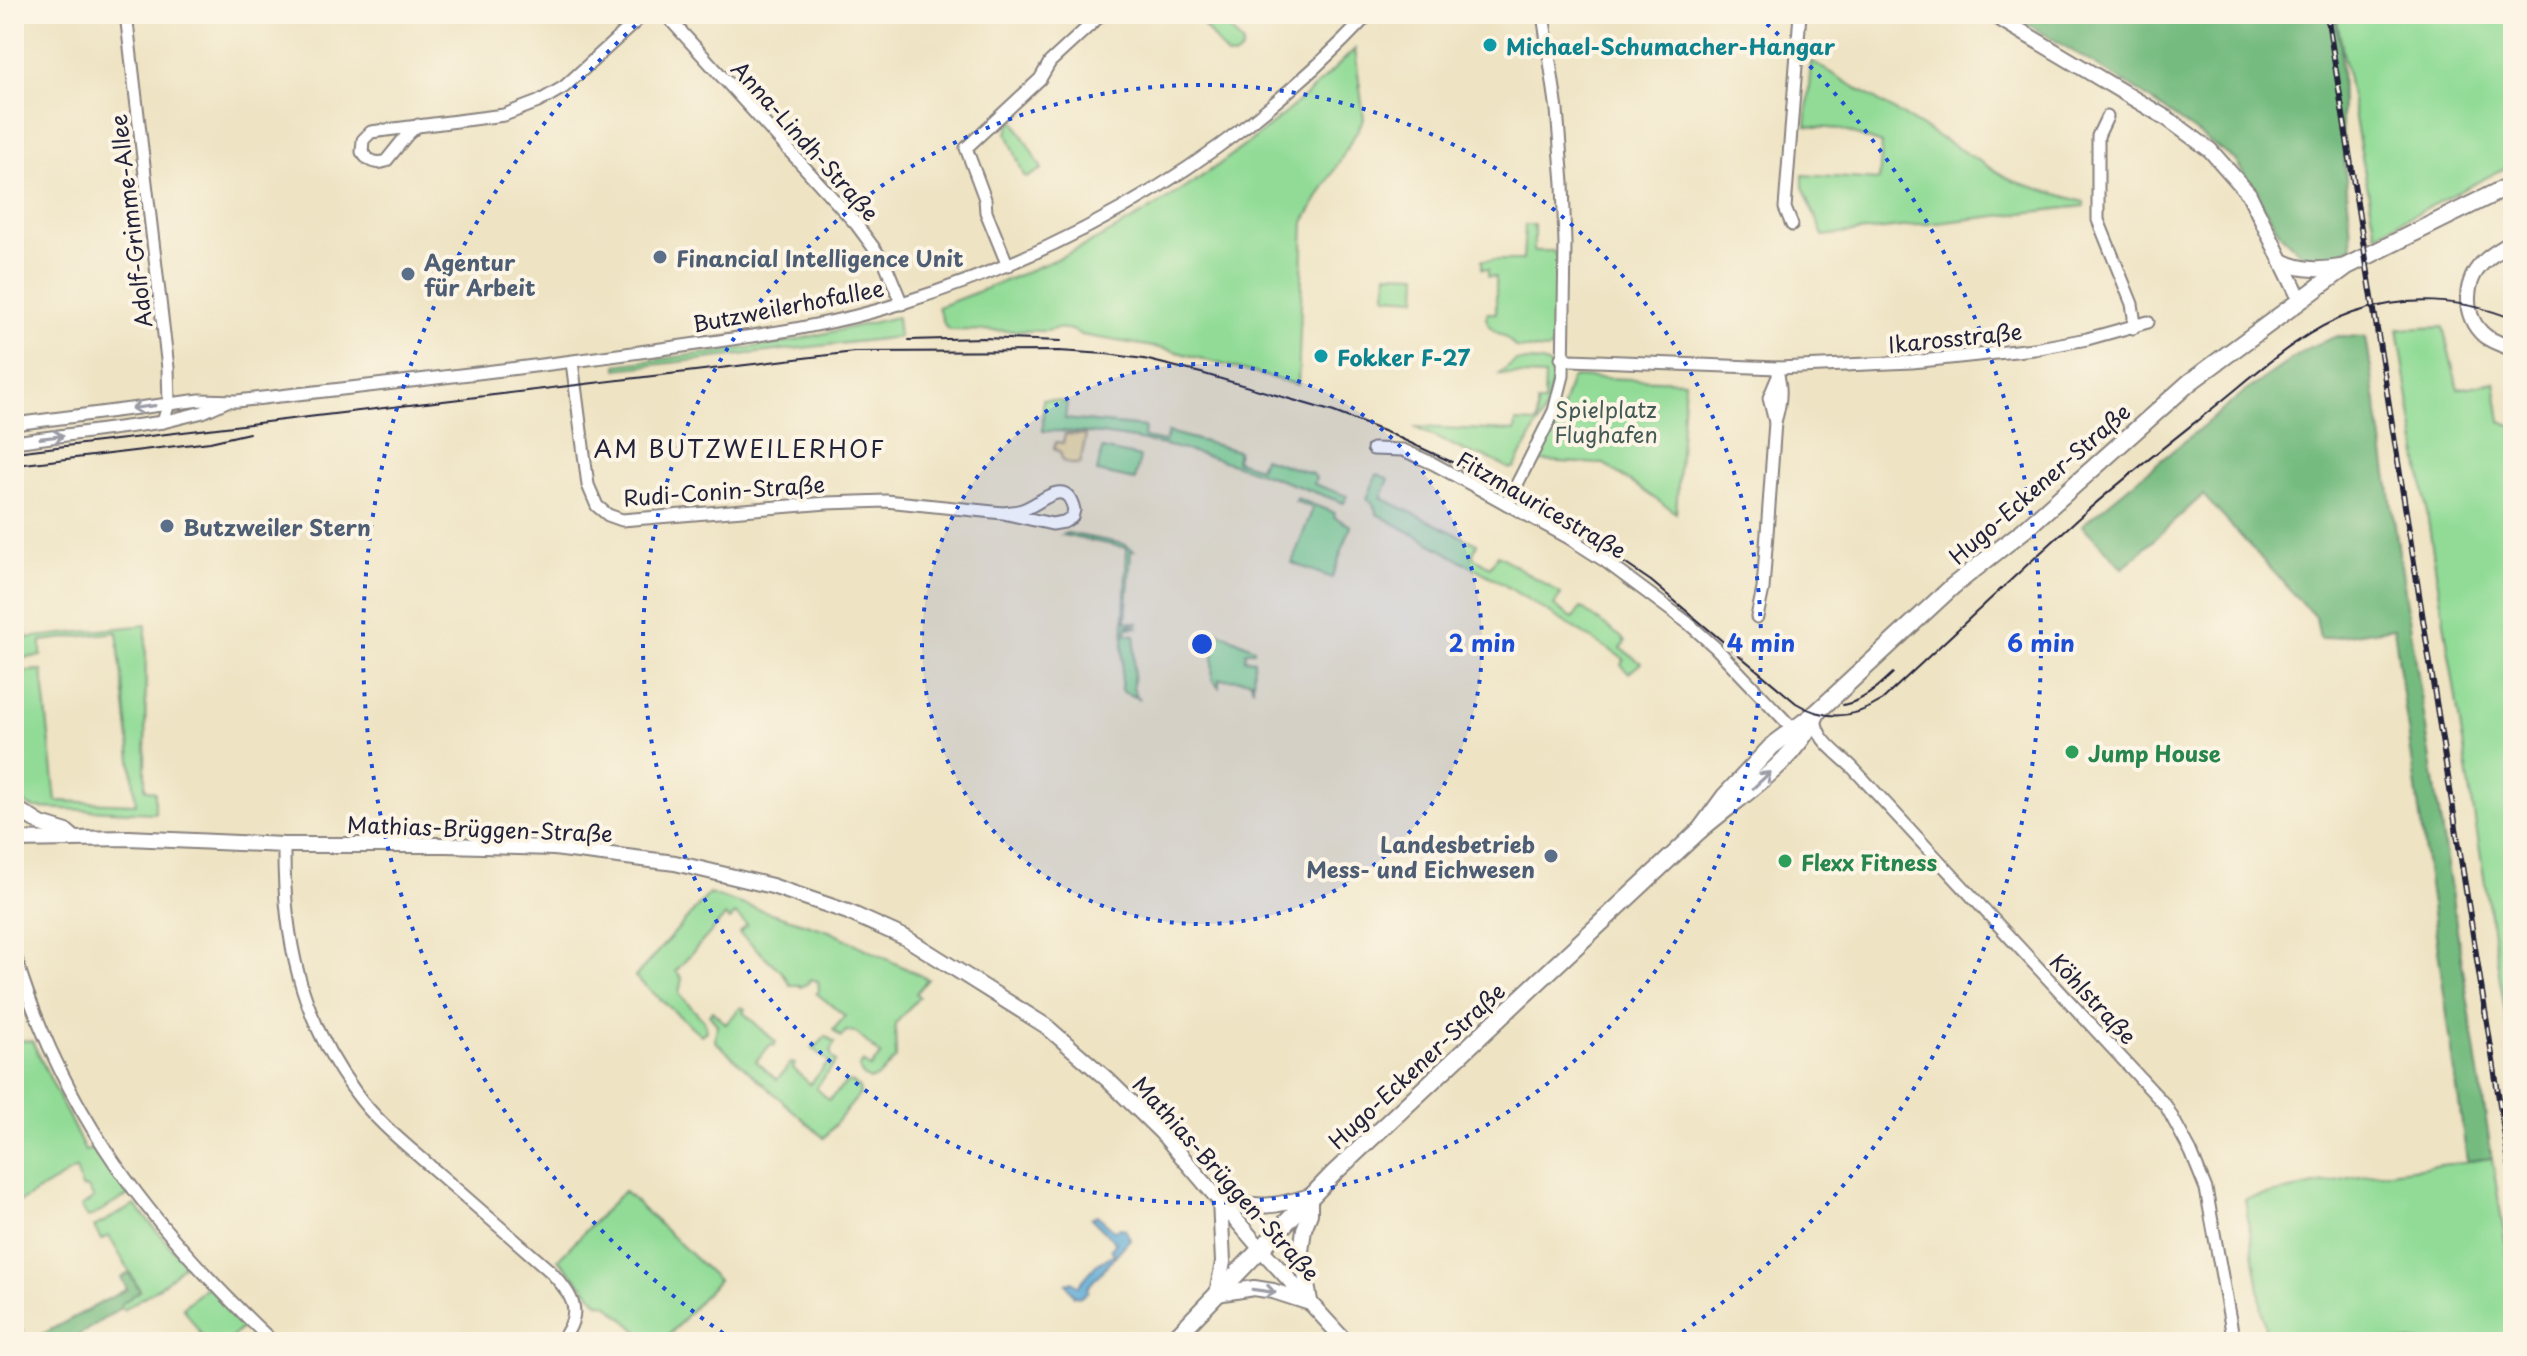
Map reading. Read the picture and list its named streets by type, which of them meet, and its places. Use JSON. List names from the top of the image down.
{
  "streets": {
    "main road": ["Hugo-Eckener-Straße"],
    "street": [
      "Anna-Lindh-Straße",
      "Adolf-Grimme-Allee",
      "Butzweilerhofallee",
      "Ikarosstraße",
      "Rudi-Conin-Straße",
      "Fitzmauricestraße",
      "Mathias-Brüggen-Straße",
      "Köhlstraße"
    ]
  },
  "crossings": [
    ["Anna-Lindh-Straße", "Butzweilerhofallee"],
    ["Adolf-Grimme-Allee", "Butzweilerhofallee"],
    ["Butzweilerhofallee", "Rudi-Conin-Straße"],
    ["Hugo-Eckener-Straße", "Fitzmauricestraße"],
    ["Hugo-Eckener-Straße", "Mathias-Brüggen-Straße"],
    ["Hugo-Eckener-Straße", "Köhlstraße"],
    ["Fitzmauricestraße", "Köhlstraße"]
  ],
  "districts": ["AM BUTZWEILERHOF"],
  "parks": ["Spielplatz Flughafen"],
  "places": [
    "Michael-Schumacher-Hangar",
    "Financial Intelligence Unit",
    "Agentur für Arbeit",
    "Fokker F-27",
    "Butzweiler Stern",
    "Jump House",
    "Landesbetrieb Mess- und Eichwesen",
    "Flexx Fitness"
  ],
  "rings": ["2 min", "4 min", "6 min"]
}
